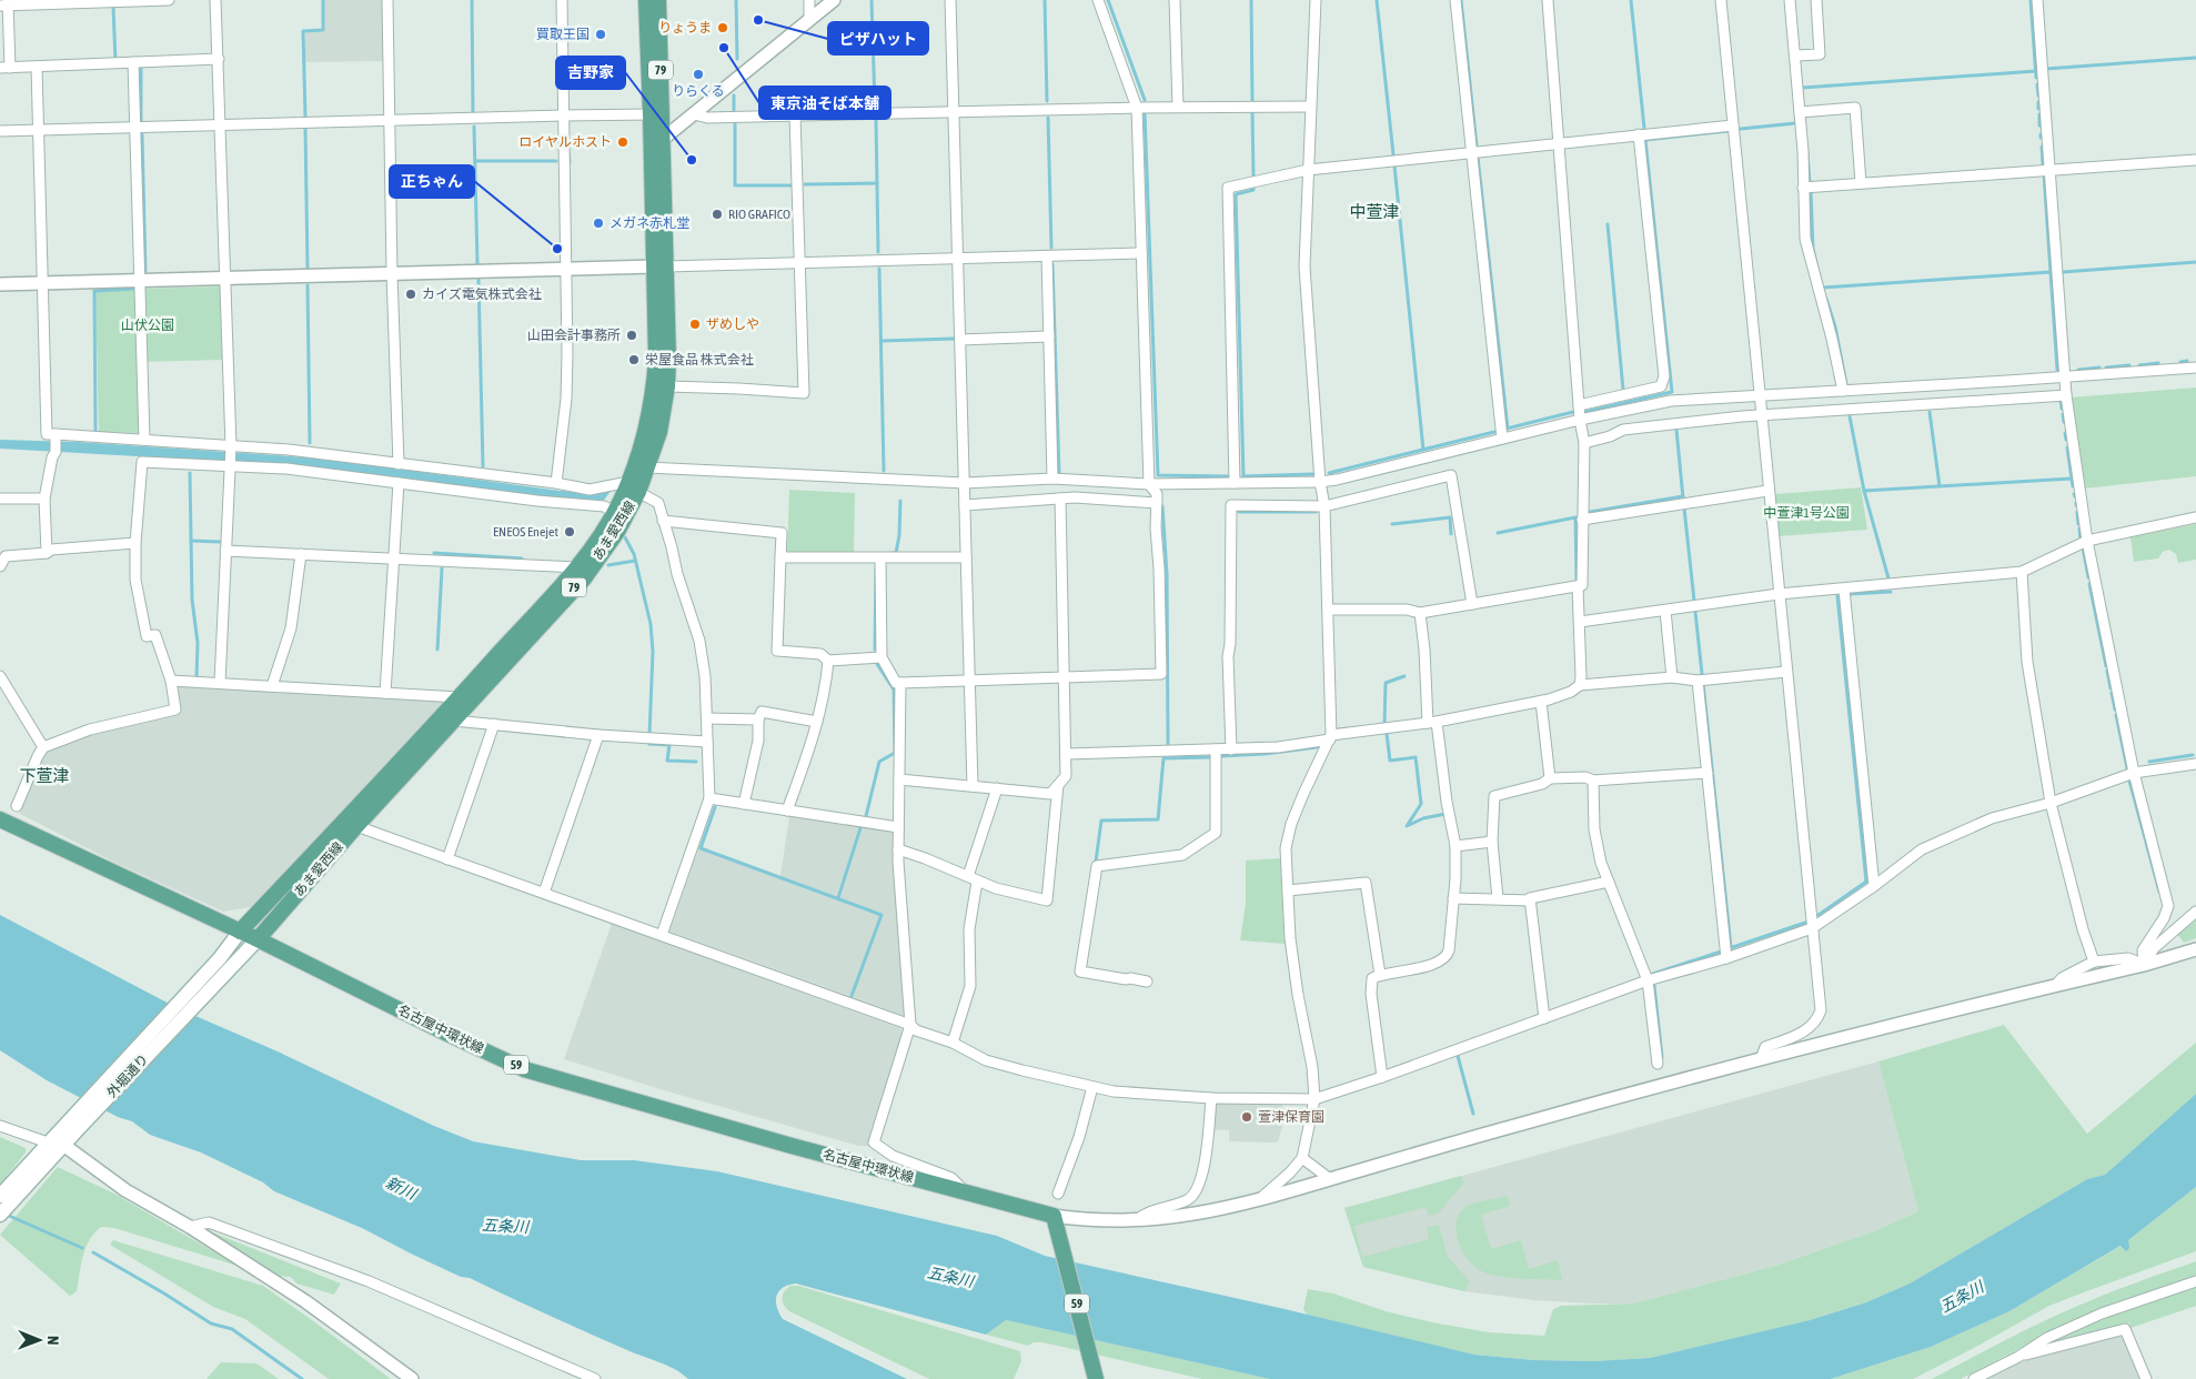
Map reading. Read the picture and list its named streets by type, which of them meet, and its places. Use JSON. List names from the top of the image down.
{
  "streets": {
    "main road": [
      "79",
      "あま愛西線",
      "名古屋中環状線",
      "59",
      "外堀通り"
    ]
  },
  "crossings": [
    ["あま愛西線", "名古屋中環状線"],
    ["あま愛西線", "外堀通り"],
    ["名古屋中環状線", "59"],
    ["名古屋中環状線", "外堀通り"]
  ],
  "districts": ["中萱津", "下萱津"],
  "water": ["新川", "五条川"],
  "parks": ["山伏公園", "中萱津1号公園"],
  "places": [
    "ピザハット",
    "りょうま",
    "買取王国",
    "東京油そば本舗",
    "りらくる",
    "ロイヤルホスト",
    "吉野家",
    "RIO GRAFICO",
    "メガネ赤札堂",
    "正ちゃん",
    "カイズ電気株式会社",
    "ザめしや",
    "山田会計事務所",
    "栄屋食品 株式会社",
    "ENEOS Enejet",
    "萱津保育園"
  ],
  "north": "right"
}
